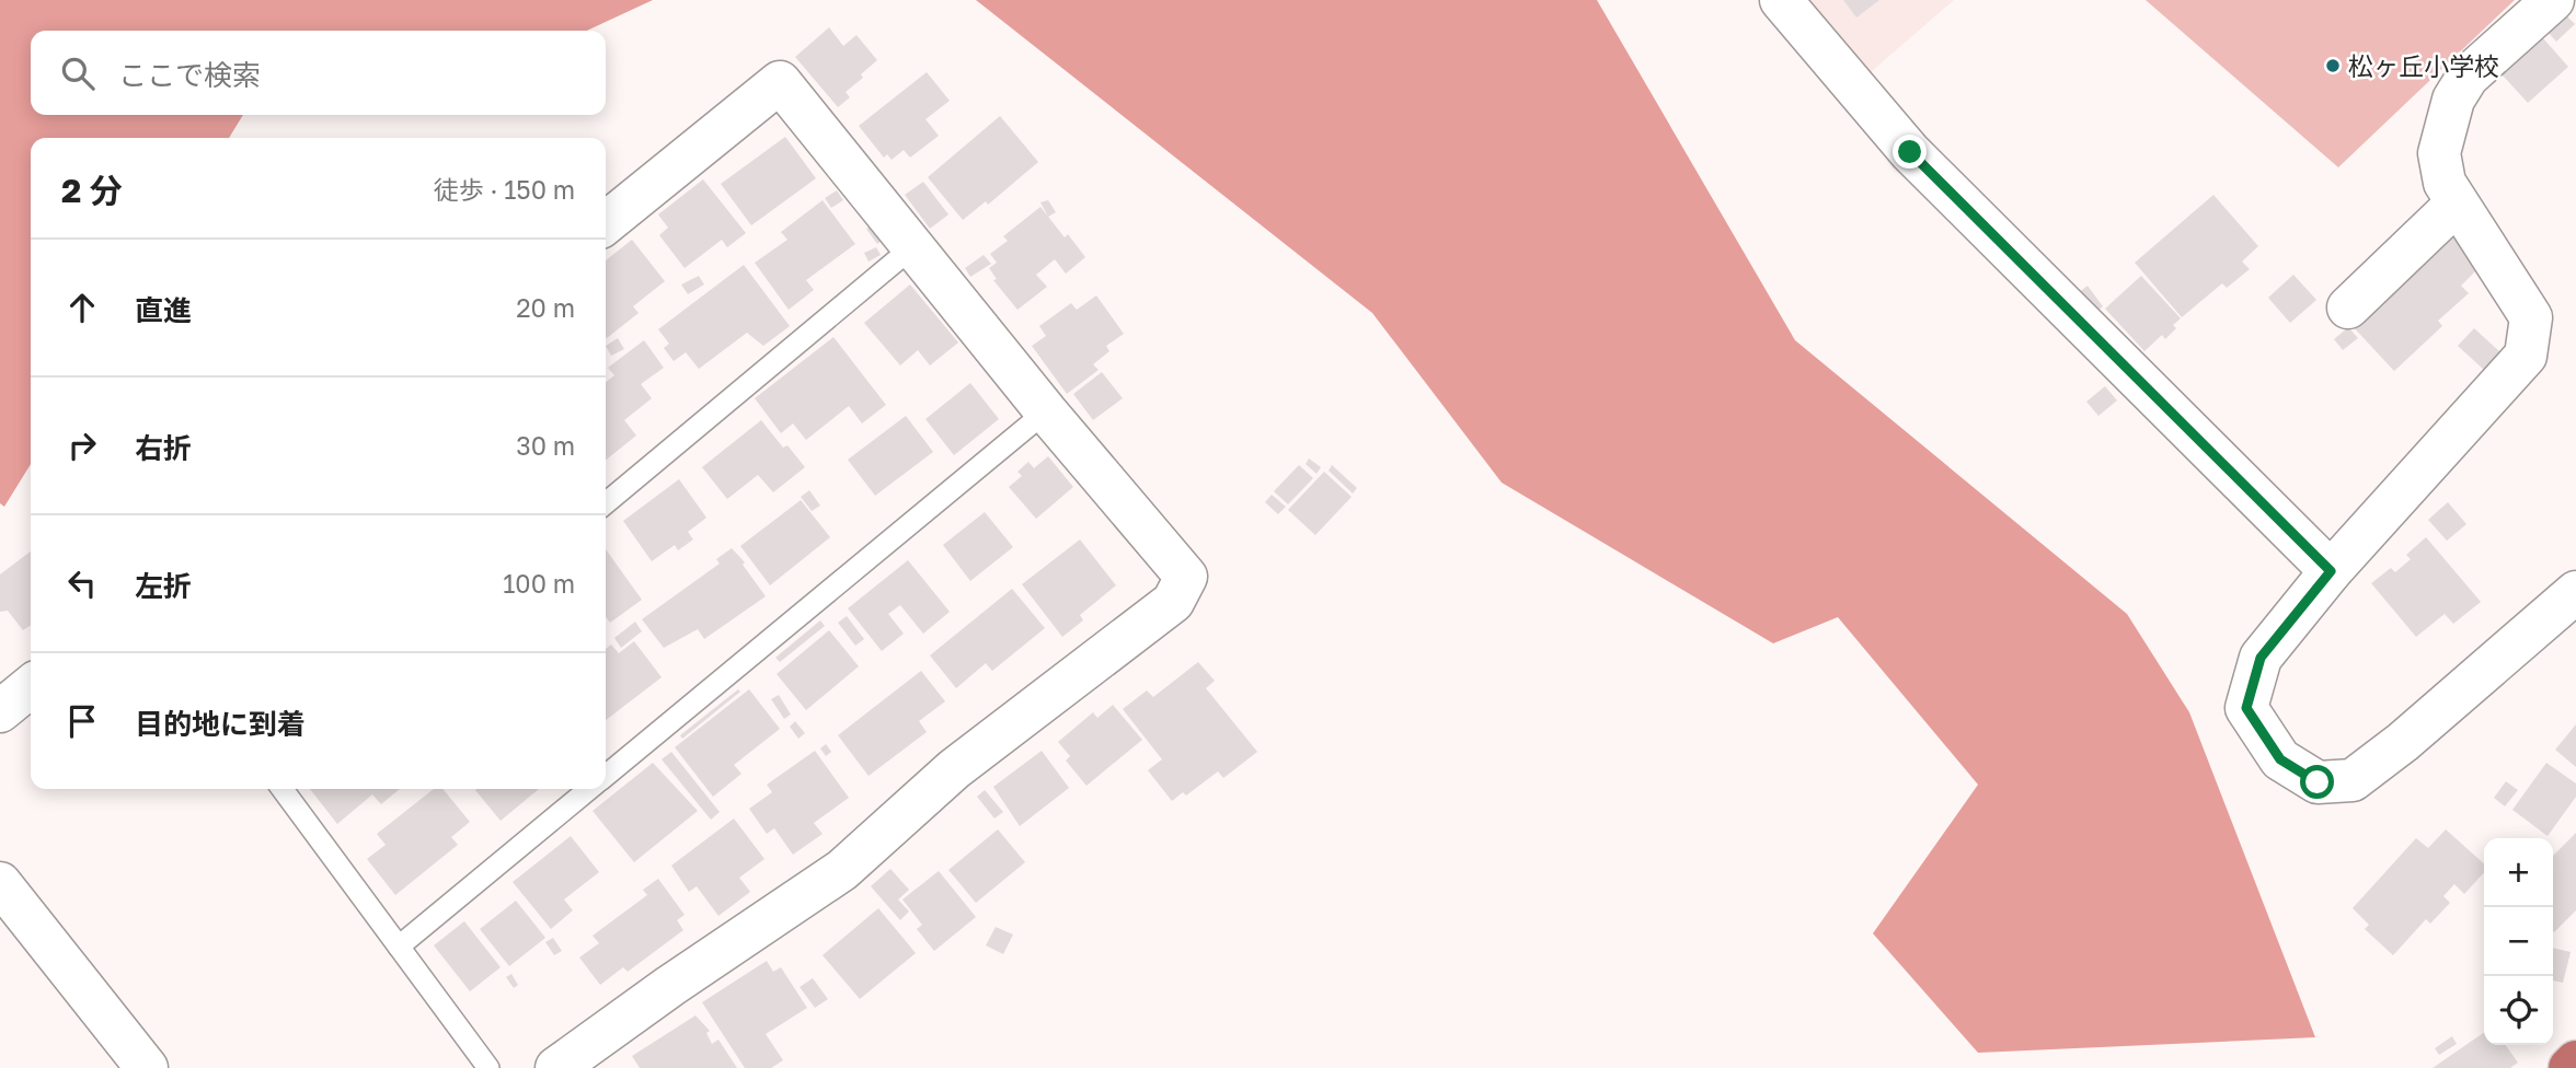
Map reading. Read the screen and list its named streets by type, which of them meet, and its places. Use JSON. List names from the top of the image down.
{
  "places": ["松ヶ丘小学校"],
  "page": {
    "search": "ここで検索",
    "heading": ["2 分", "徒歩 · 150 m"],
    "list": [
      ["直進", "20 m"],
      ["右折", "30 m"],
      ["左折", "100 m"],
      "目的地に到着"
    ],
    "map_buttons": ["+", "−"]
  }
}
